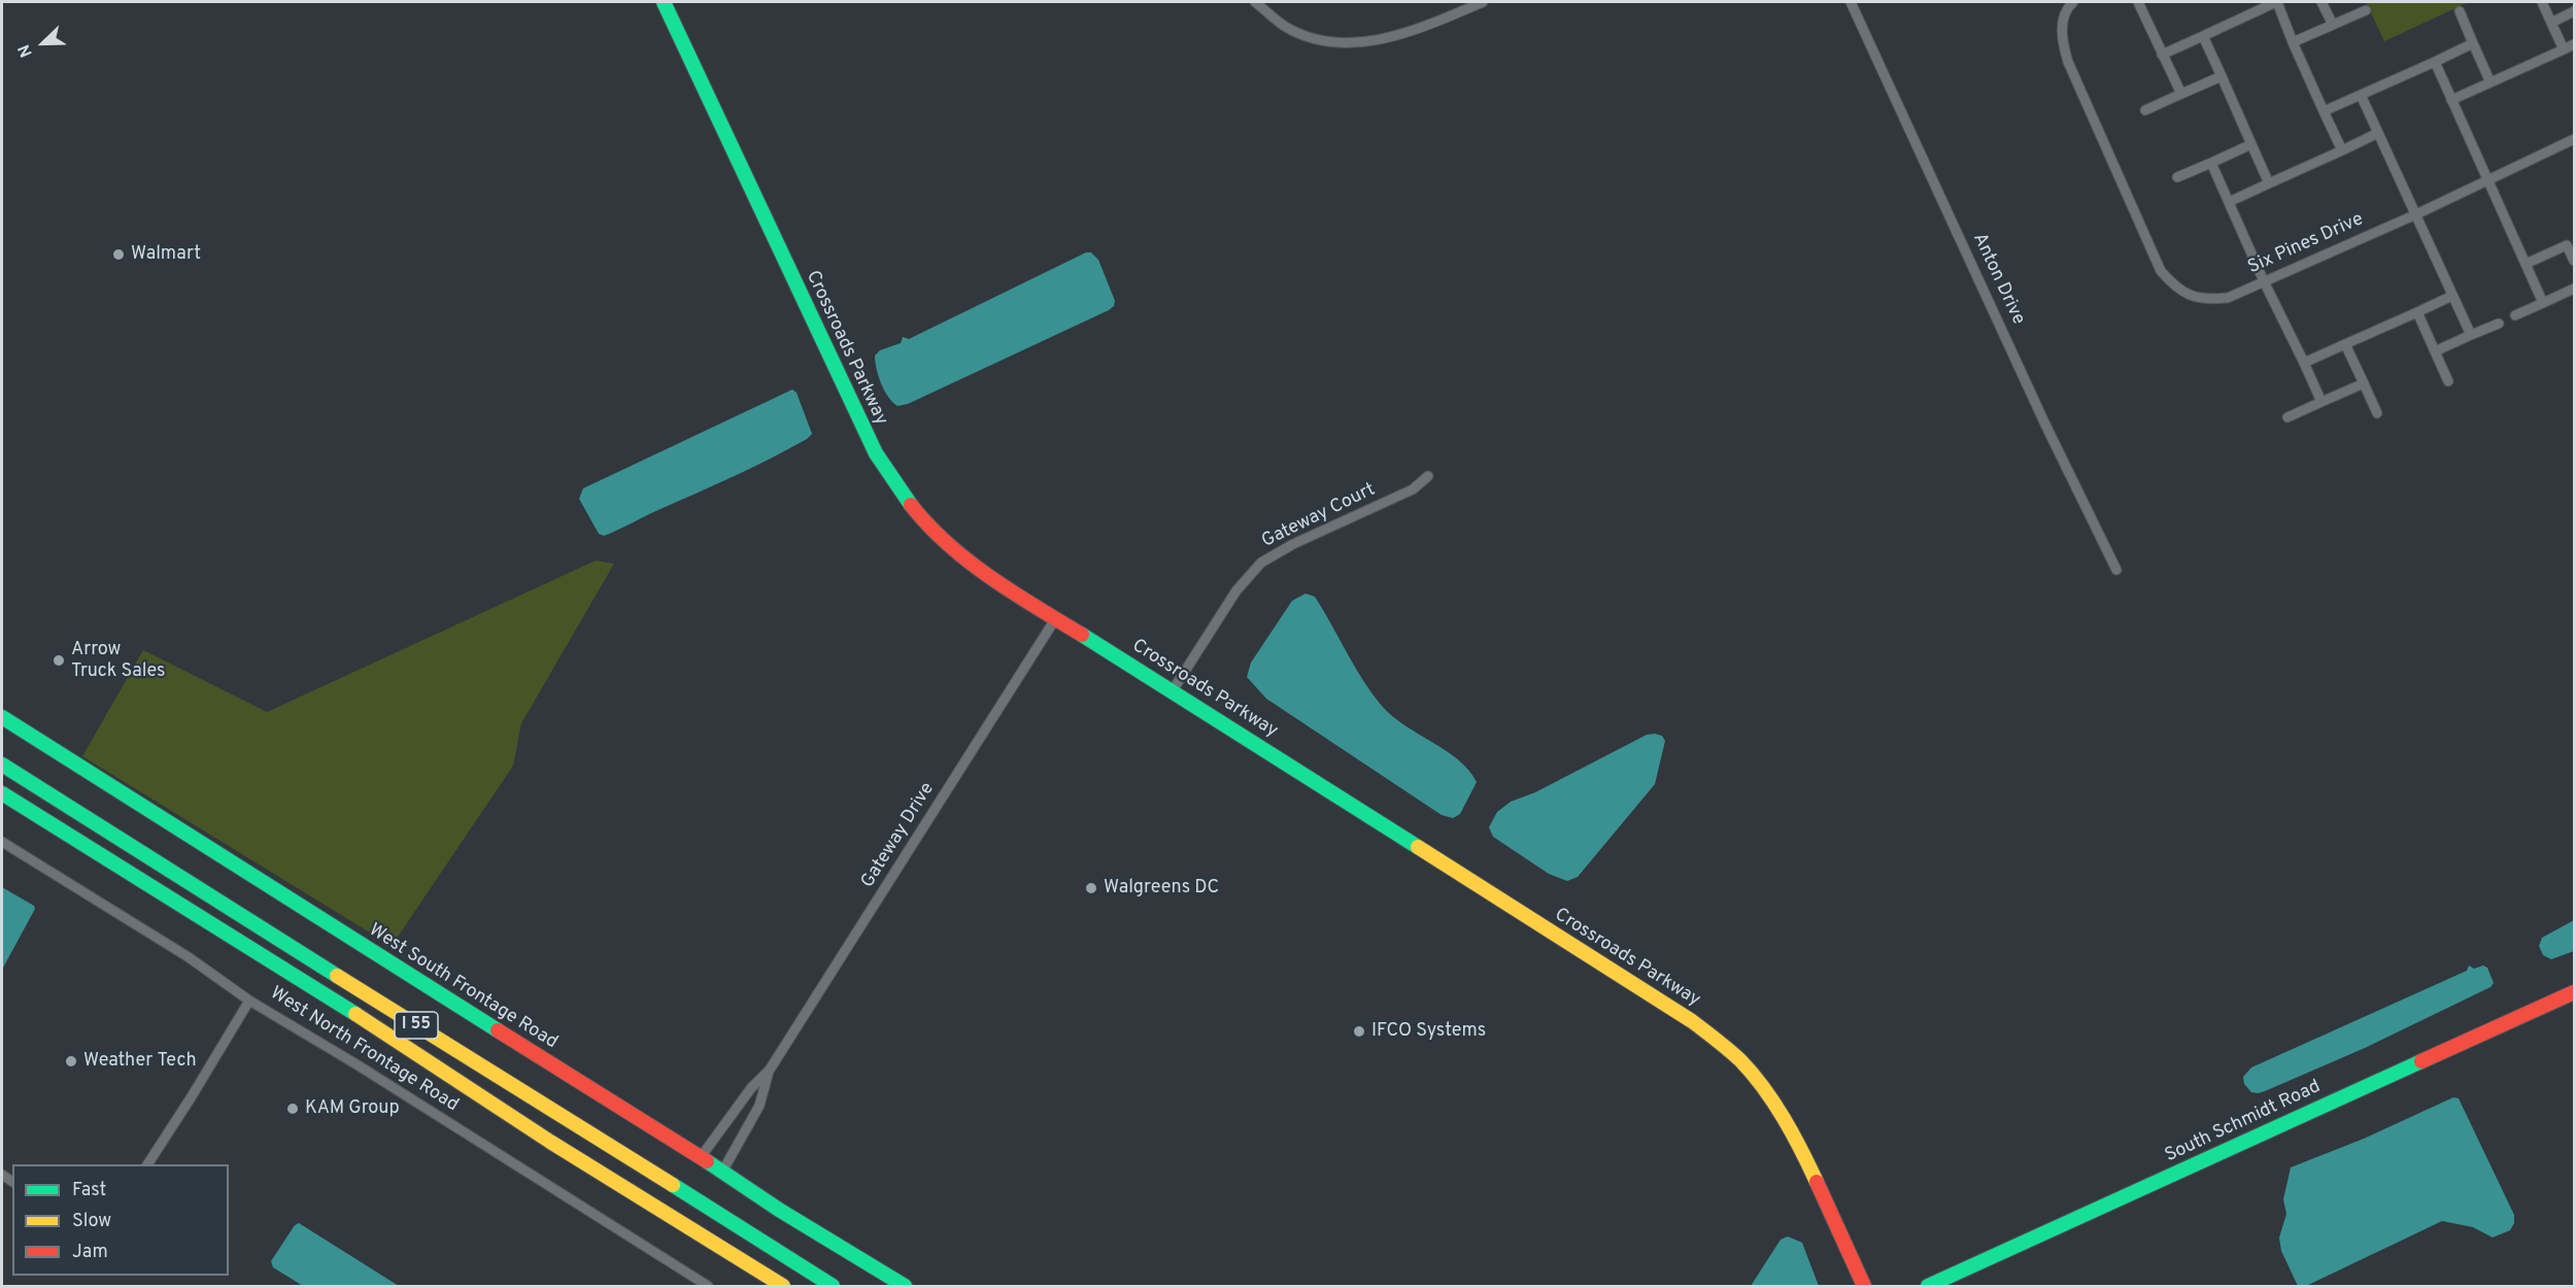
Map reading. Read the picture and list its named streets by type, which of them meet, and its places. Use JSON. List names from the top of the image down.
{
  "streets": {
    "main road": [
      "Crossroads Parkway",
      "West South Frontage Road",
      "I 55",
      "South Schmidt Road"
    ],
    "street": [
      "Six Pines Drive",
      "Anton Drive",
      "Gateway Court",
      "Gateway Drive",
      "West North Frontage Road"
    ]
  },
  "crossings": [
    ["Crossroads Parkway", "Gateway Court"],
    ["Crossroads Parkway", "Gateway Drive"],
    ["Gateway Drive", "West South Frontage Road"]
  ],
  "places": [
    "Walmart",
    "Arrow Truck Sales",
    "Walgreens DC",
    "IFCO Systems",
    "Weather Tech",
    "KAM Group"
  ],
  "legend": ["Fast", "Slow", "Jam"],
  "north": "bottom left"
}
